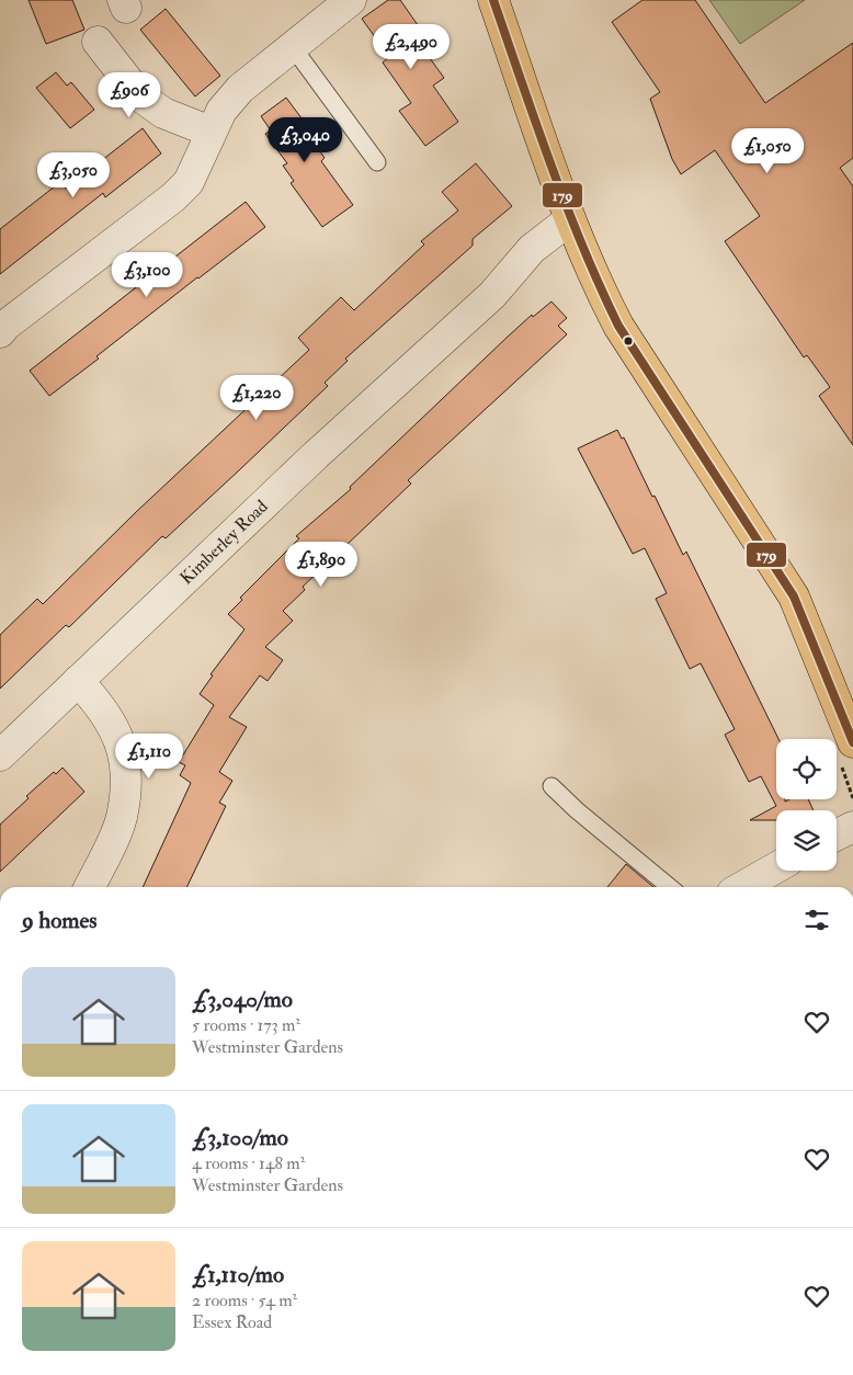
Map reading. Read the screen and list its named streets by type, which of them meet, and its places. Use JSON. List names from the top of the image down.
{
  "streets": {
    "street": ["Kimberley Road"]
  },
  "lines": ["transit line 179"],
  "page": {
    "price": [
      "£2,490",
      "£906",
      "£3,040",
      "£1,050",
      "£3,050",
      "£3,100",
      "£1,220",
      "£1,890",
      "£1,110"
    ],
    "heading": "9 homes",
    "list": [
      {
        "name": "£3,040/mo",
        "note": "5 rooms · 173 m² · Westminster Gardens"
      },
      {
        "name": "£3,100/mo",
        "note": "4 rooms · 148 m² · Westminster Gardens"
      },
      {
        "name": "£1,110/mo",
        "note": "2 rooms · 54 m² · Essex Road"
      }
    ]
  }
}
